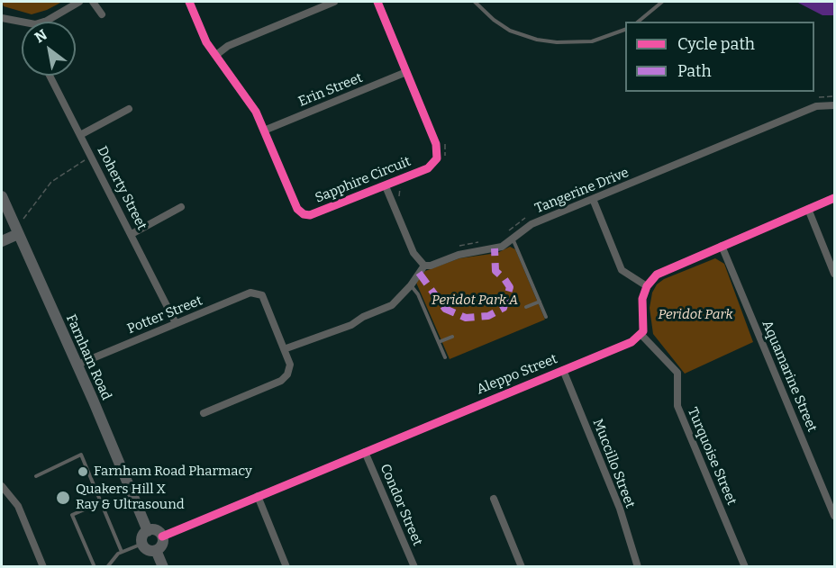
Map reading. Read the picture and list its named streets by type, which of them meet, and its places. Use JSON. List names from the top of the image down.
{
  "streets": {
    "street": [
      "Erin Street",
      "Sapphire Circuit",
      "Doherty Street",
      "Tangerine Drive",
      "Potter Street",
      "Farnham Road",
      "Aleppo Street",
      "Aquamarine Street",
      "Turquoise Street",
      "Muccillo Street",
      "Condor Street"
    ]
  },
  "crossings": [
    ["Erin Street", "Sapphire Circuit"],
    ["Doherty Street", "Potter Street"],
    ["Potter Street", "Farnham Road"],
    ["Farnham Road", "Aleppo Street"],
    ["Aleppo Street", "Turquoise Street"],
    ["Aleppo Street", "Muccillo Street"],
    ["Aleppo Street", "Condor Street"]
  ],
  "parks": ["Peridot Park A", "Peridot Park"],
  "places": ["Farnham Road Pharmacy", "Quakers Hill X Ray & Ultrasound"],
  "legend": ["Cycle path", "Path"],
  "north": "top left"
}
